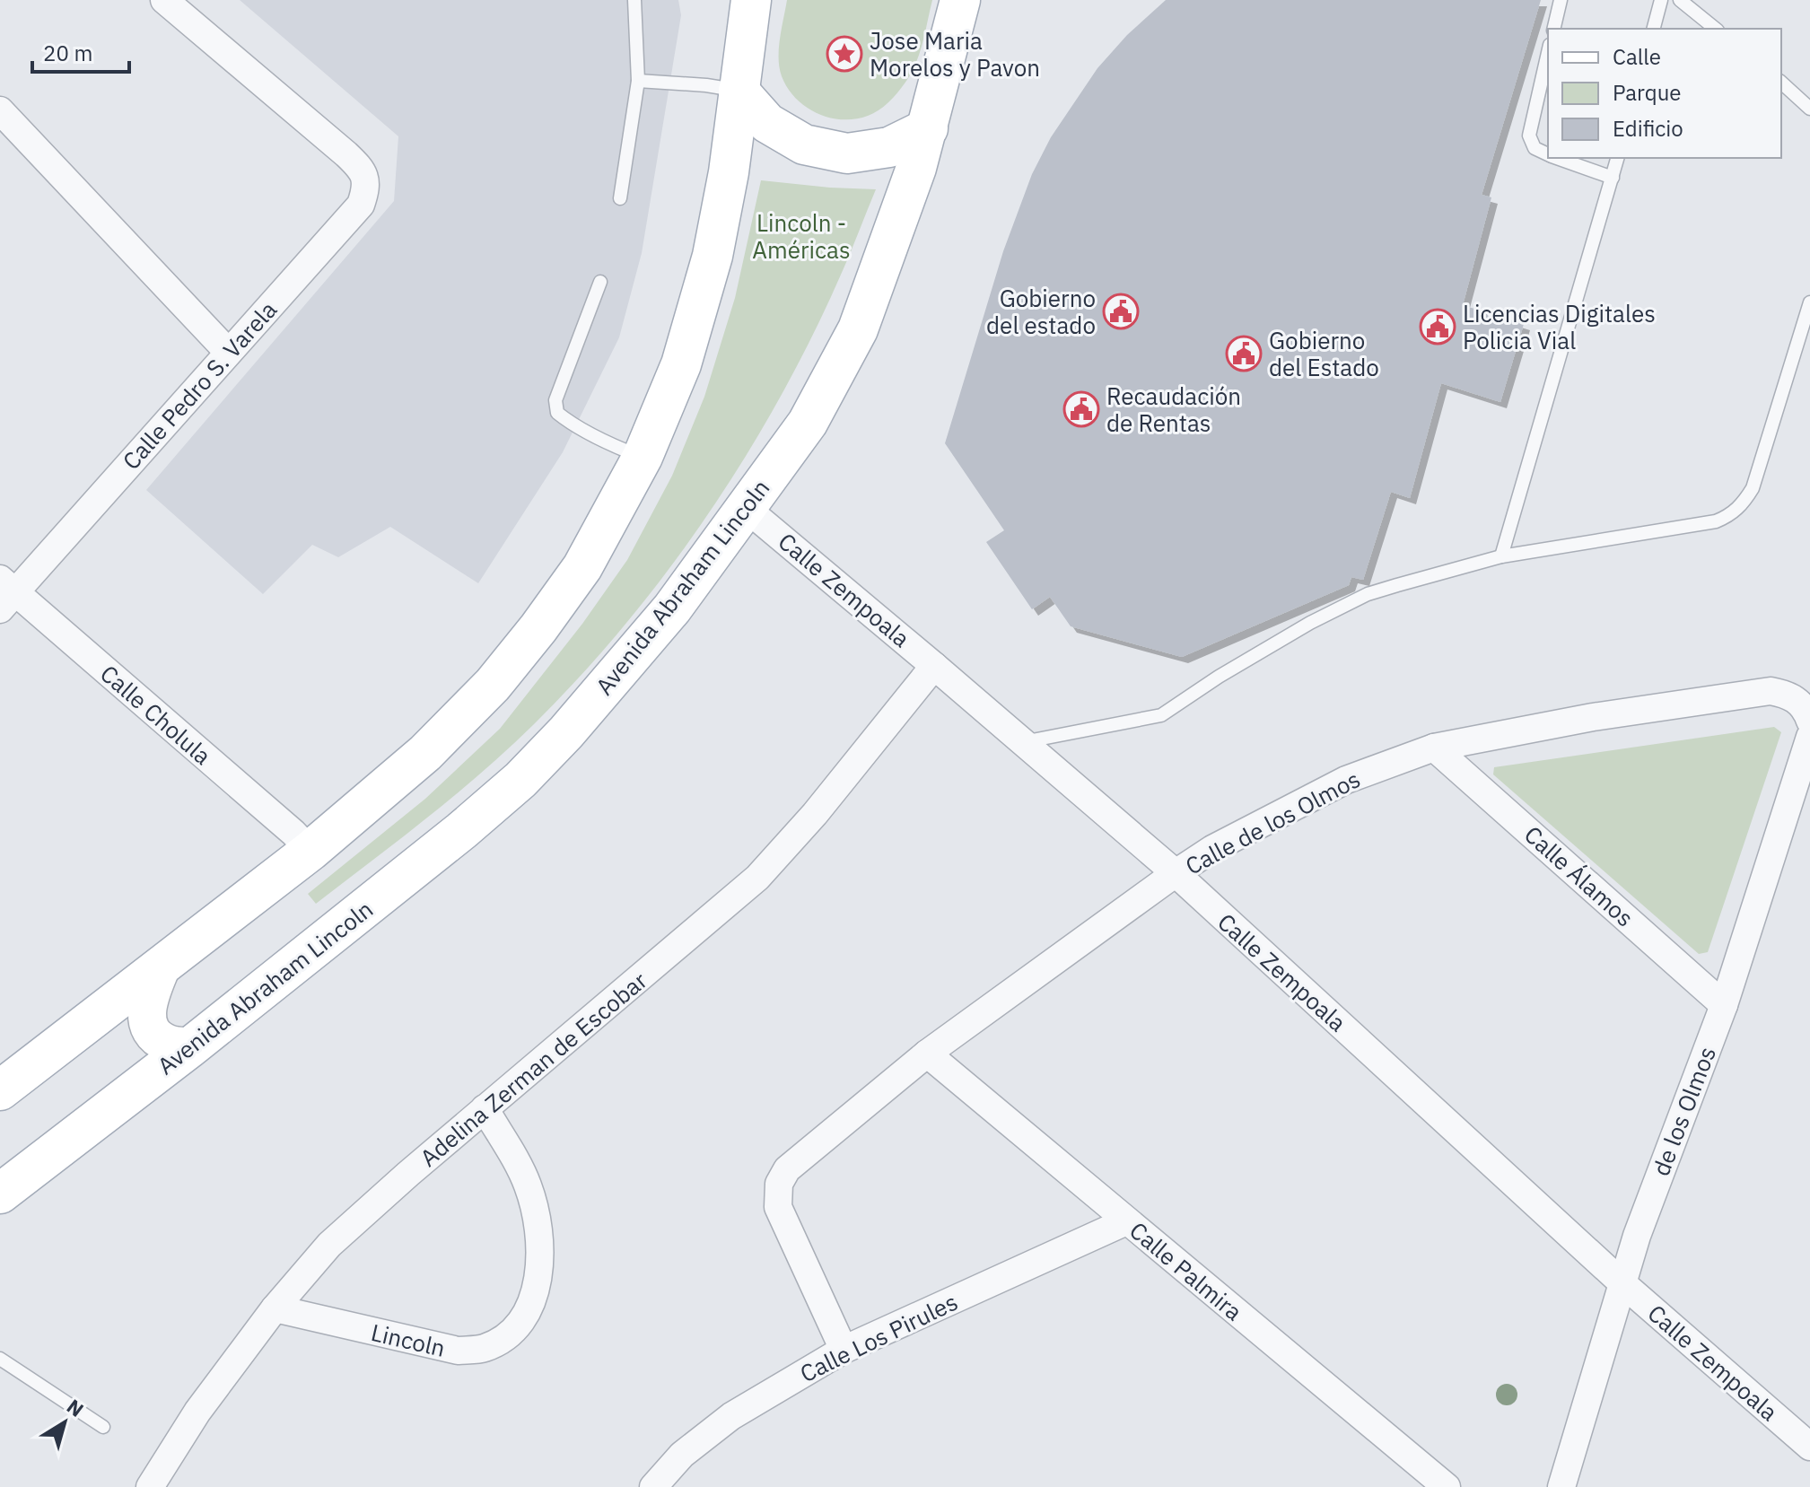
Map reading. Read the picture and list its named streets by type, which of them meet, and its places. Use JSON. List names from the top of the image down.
{
  "streets": {
    "main road": ["Avenida Abraham Lincoln"],
    "street": [
      "Calle Pedro S. Varela",
      "Calle Zempoala",
      "Calle Cholula",
      "Calle de los Olmos",
      "Calle Álamos",
      "Adelina Zerman de Escobar",
      "de los Olmos",
      "Calle Palmira",
      "Calle Los Pirules",
      "Lincoln"
    ]
  },
  "crossings": [
    ["Calle Pedro S. Varela", "Calle Cholula"],
    ["Avenida Abraham Lincoln", "Calle Zempoala"],
    ["Calle Zempoala", "Calle de los Olmos"],
    ["Calle Zempoala", "Adelina Zerman de Escobar"],
    ["Calle Zempoala", "de los Olmos"],
    ["Calle de los Olmos", "Calle Álamos"],
    ["Calle de los Olmos", "Calle Palmira"],
    ["Calle de los Olmos", "Calle Los Pirules"],
    ["Calle Álamos", "de los Olmos"],
    ["Adelina Zerman de Escobar", "Lincoln"],
    ["Calle Palmira", "Calle Los Pirules"]
  ],
  "parks": ["Lincoln - Américas"],
  "places": {
    "place": ["Jose Maria Morelos y Pavon"],
    "public building": [
      "Gobierno del estado",
      "Licencias Digitales Policia Vial",
      "Gobierno del Estado",
      "Recaudación de Rentas"
    ]
  },
  "legend": ["Calle", "Parque", "Edificio"],
  "scale_bar": "20 m",
  "north": "top right"
}
